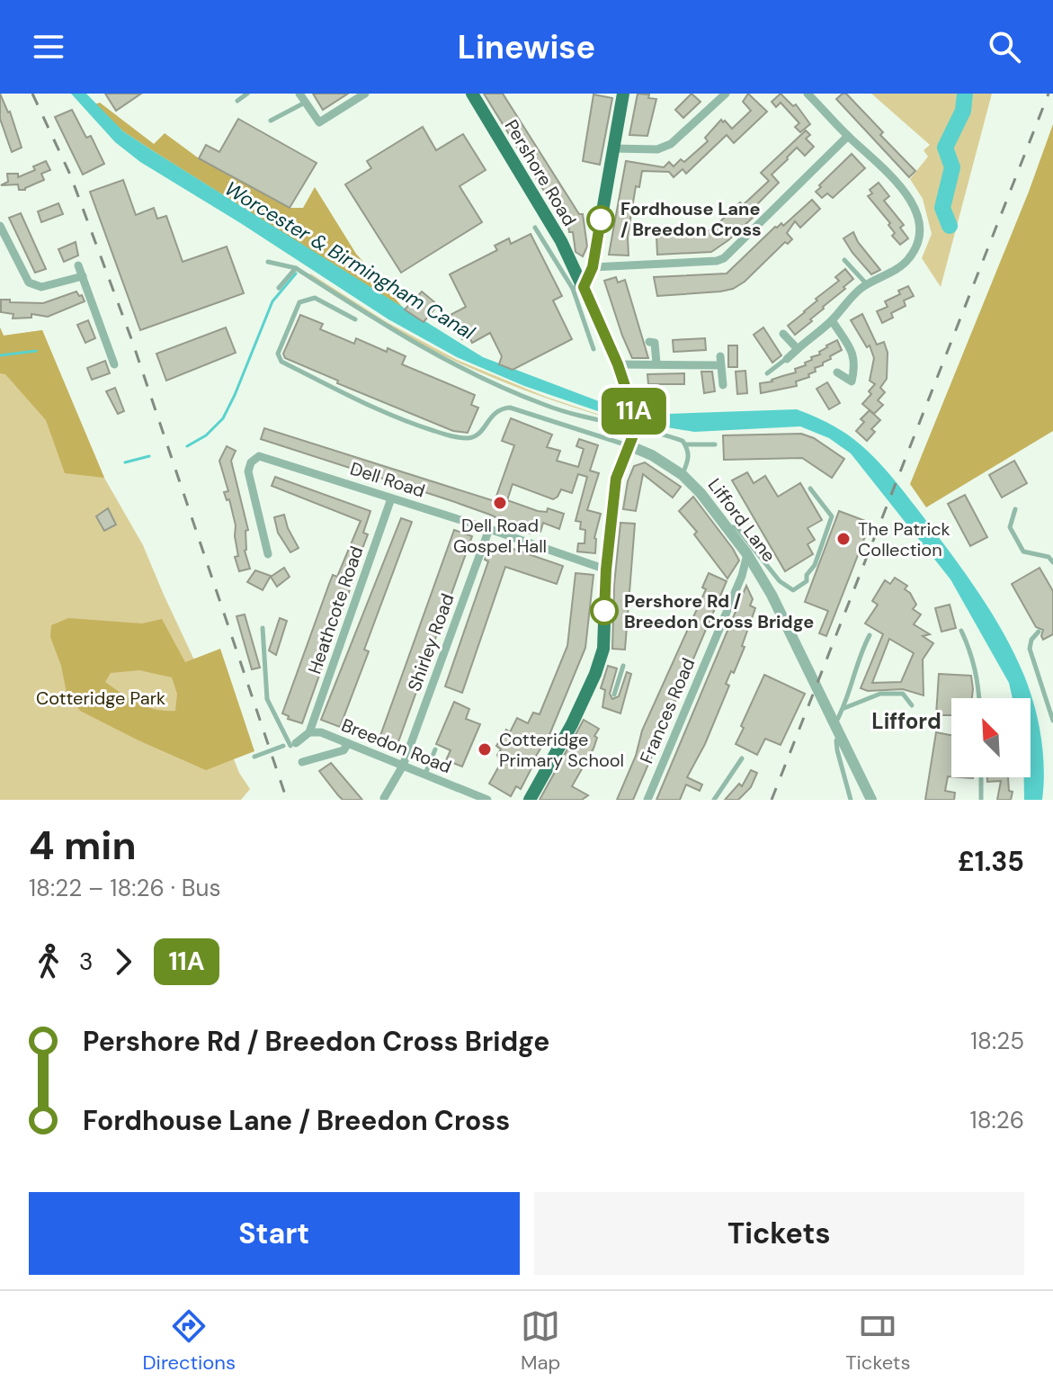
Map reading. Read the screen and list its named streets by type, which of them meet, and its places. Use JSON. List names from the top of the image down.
{
  "streets": {
    "main road": ["Pershore Road"],
    "street": [
      "Dell Road",
      "Lifford Lane",
      "Heathcote Road",
      "Shirley Road",
      "Frances Road",
      "Breedon Road"
    ]
  },
  "crossings": [
    ["Pershore Road", "Dell Road"],
    ["Pershore Road", "Lifford Lane"],
    ["Dell Road", "Heathcote Road"],
    ["Dell Road", "Shirley Road"],
    ["Lifford Lane", "Frances Road"],
    ["Heathcote Road", "Breedon Road"],
    ["Shirley Road", "Breedon Road"]
  ],
  "districts": ["Lifford"],
  "water": ["Worcester & Birmingham Canal"],
  "parks": ["Cotteridge Park"],
  "places": [
    "Fordhouse Lane / Breedon Cross",
    "Dell Road Gospel Hall",
    "The Patrick Collection",
    "Pershore Rd / Breedon Cross Bridge",
    "Cotteridge Primary School"
  ],
  "lines": ["bus line 11A"],
  "north": "top left",
  "page": {
    "header": "Linewise",
    "on_map": "11A",
    "heading": ["4 min", "18:22 – 18:26 · Bus", "£1.35"],
    "legs": ["3", "11A"],
    "list": [
      {
        "name": "Pershore Rd / Breedon Cross Bridge",
        "value": "18:25"
      },
      {
        "name": "Fordhouse Lane / Breedon Cross",
        "value": "18:26"
      }
    ],
    "buttons": ["Start", "Tickets"],
    "tabs": ["Directions", "Map", "Tickets"]
  }
}
